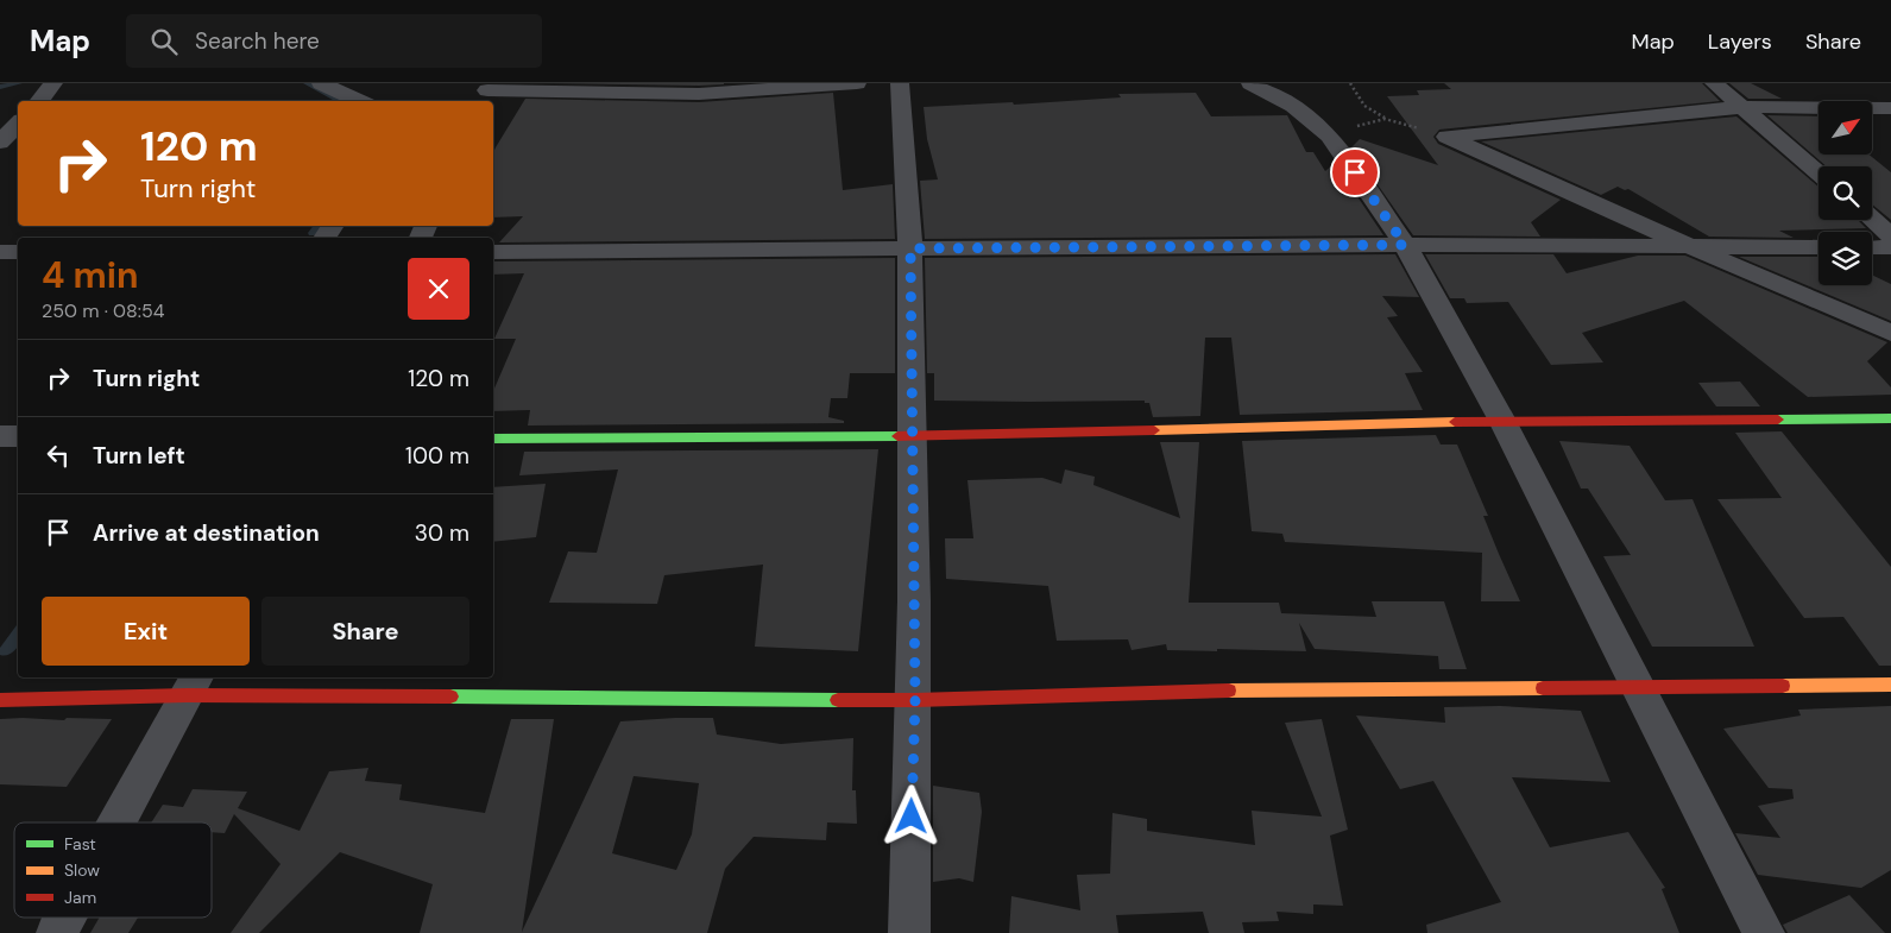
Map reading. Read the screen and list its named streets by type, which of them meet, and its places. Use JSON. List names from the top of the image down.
{
  "legend": ["Fast", "Slow", "Jam"],
  "north": "top right",
  "page": {
    "header": "Map",
    "search": "Search here",
    "nav": ["Map", "Layers", "Share"],
    "turn": ["120 m", "Turn right"],
    "heading": ["4 min", "250 m · 08:54"],
    "list": [
      {
        "name": "Turn right",
        "value": "120 m"
      },
      {
        "name": "Turn left",
        "value": "100 m"
      },
      {
        "name": "Arrive at destination",
        "value": "30 m"
      }
    ],
    "buttons": ["Exit", "Share"]
  }
}
